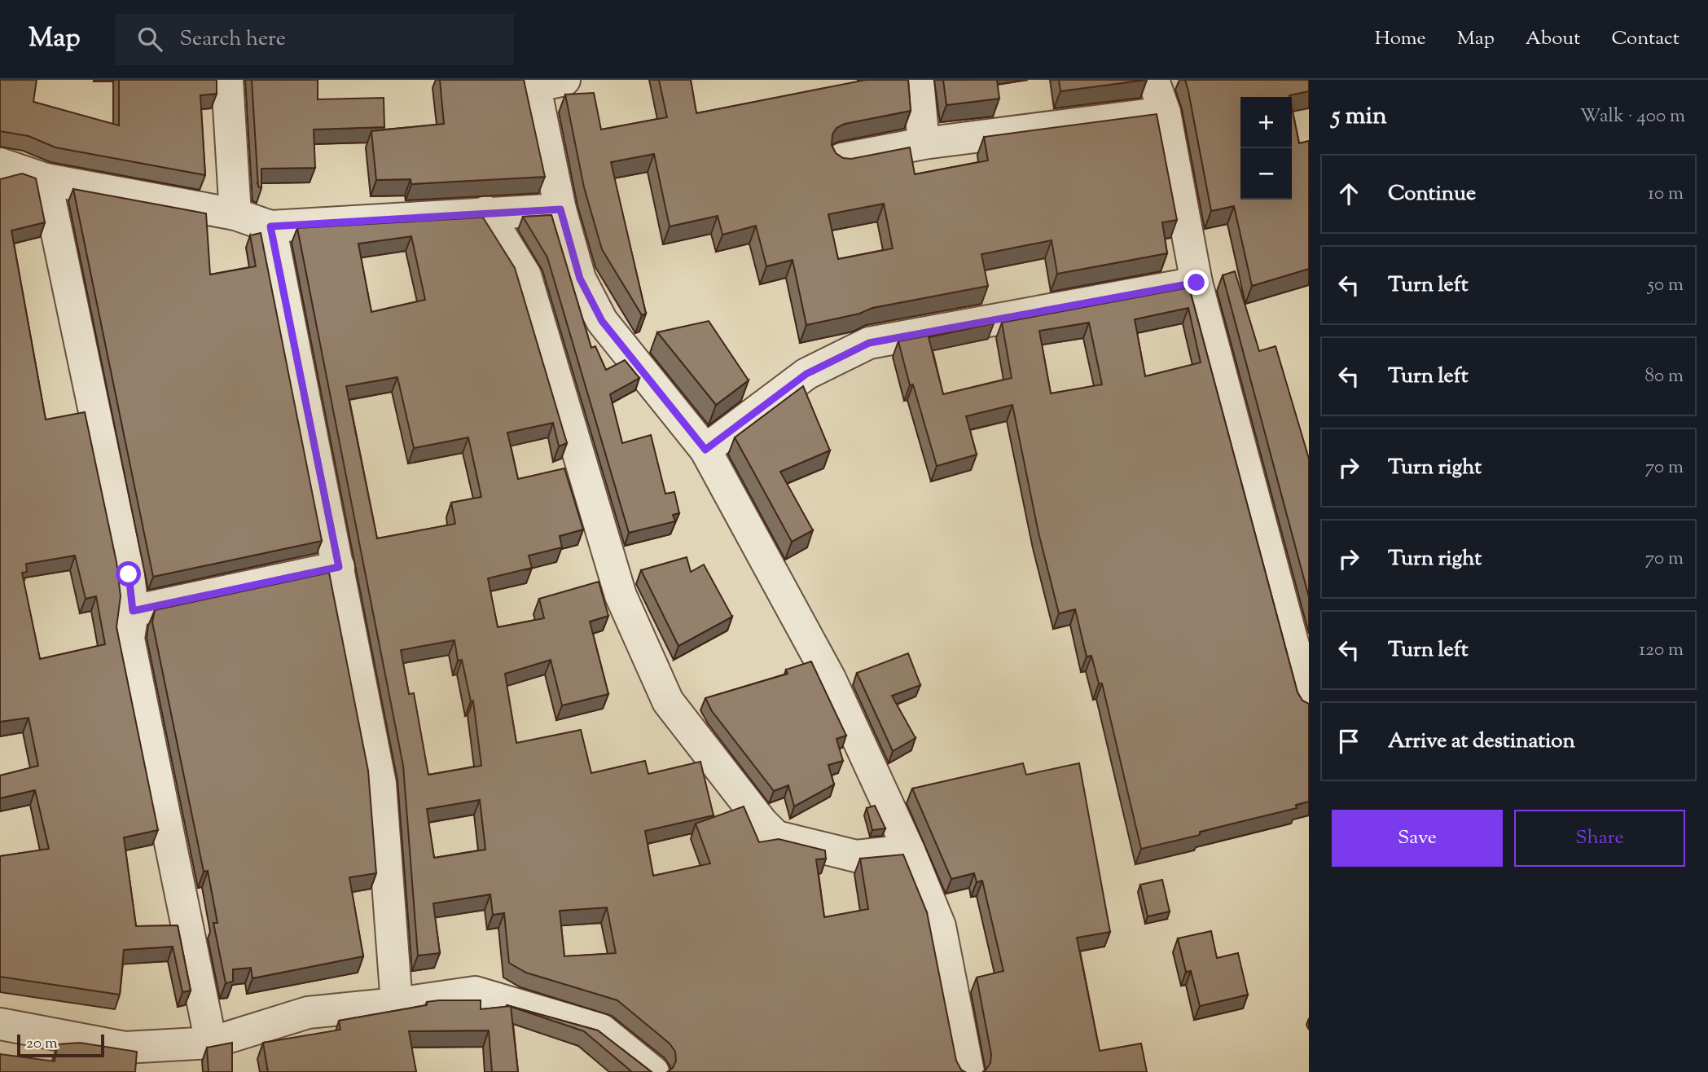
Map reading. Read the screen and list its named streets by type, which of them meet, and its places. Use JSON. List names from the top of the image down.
{
  "scale_bar": "20 m",
  "page": {
    "header": "Map",
    "search": "Search here",
    "nav": [
      "Home",
      "Map",
      "About",
      "Contact"
    ],
    "heading": ["5 min", "Walk · 400 m"],
    "map_buttons": ["+", "−"],
    "list": [
      ["Continue", "10 m"],
      ["Turn left", "50 m"],
      ["Turn left", "80 m"],
      ["Turn right", "70 m"],
      ["Turn right", "70 m"],
      ["Turn left", "120 m"],
      "Arrive at destination"
    ],
    "buttons": ["Save", "Share"],
    "scale": "20 m"
  }
}
